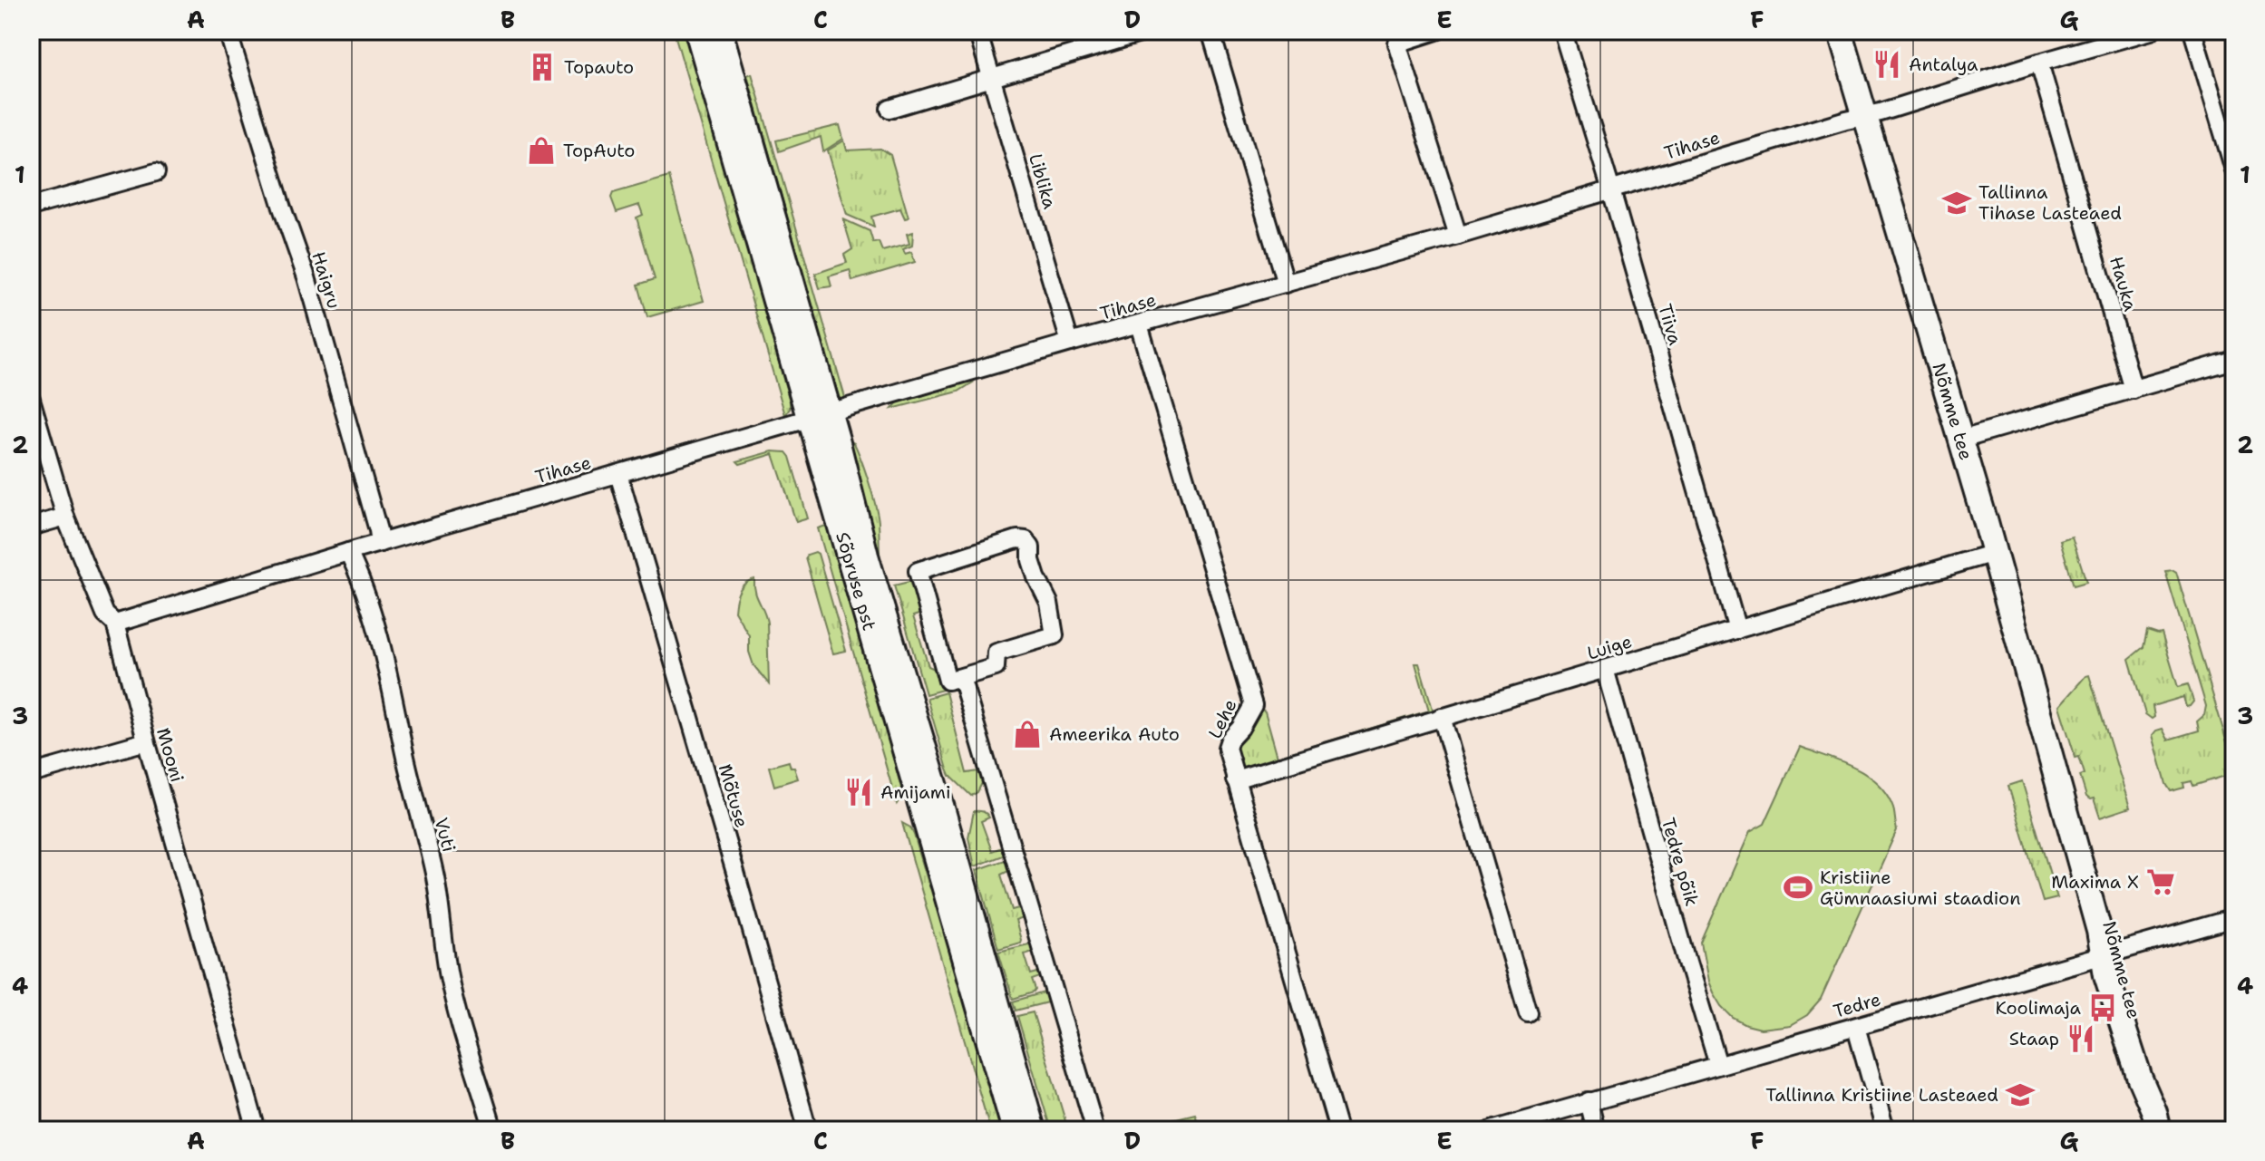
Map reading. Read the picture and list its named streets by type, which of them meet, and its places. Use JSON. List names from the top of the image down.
{
  "streets": {
    "main road": ["Nõmme tee", "Sõpruse pst"],
    "street": [
      "Tihase",
      "Liblika",
      "Haigru",
      "Hauka",
      "Tiiva",
      "Luige",
      "Lehe",
      "Mooni",
      "Mõtuse",
      "Vuti",
      "Tedre põik",
      "Tedre"
    ]
  },
  "crossings": [
    ["Tihase", "Liblika"],
    ["Tihase", "Haigru"],
    ["Tihase", "Hauka"],
    ["Tihase", "Tiiva"],
    ["Tihase", "Nõmme tee"],
    ["Tihase", "Sõpruse pst"],
    ["Tihase", "Lehe"],
    ["Tihase", "Mooni"],
    ["Tihase", "Mõtuse"],
    ["Tihase", "Vuti"],
    ["Tiiva", "Luige"],
    ["Nõmme tee", "Luige"],
    ["Nõmme tee", "Tedre"],
    ["Luige", "Lehe"],
    ["Luige", "Tedre põik"],
    ["Tedre põik", "Tedre"]
  ],
  "places": {
    "restaurant": ["Antalya", "Amijami", "Staap"],
    "building": ["Topauto"],
    "shop": ["TopAuto", "Ameerika Auto"],
    "school or university": ["Tallinna Tihase Lasteaed", "Tallinna Kristiine Lasteaed"],
    "supermarket": ["Maxima X"],
    "sports": ["Kristiine Gümnaasiumi staadion"],
    "bus stop": ["Koolimaja"]
  },
  "grid": {
    "columns": [
      "A",
      "B",
      "C",
      "D",
      "E",
      "F",
      "G"
    ],
    "rows": [
      "1",
      "2",
      "3",
      "4"
    ]
  }
}
